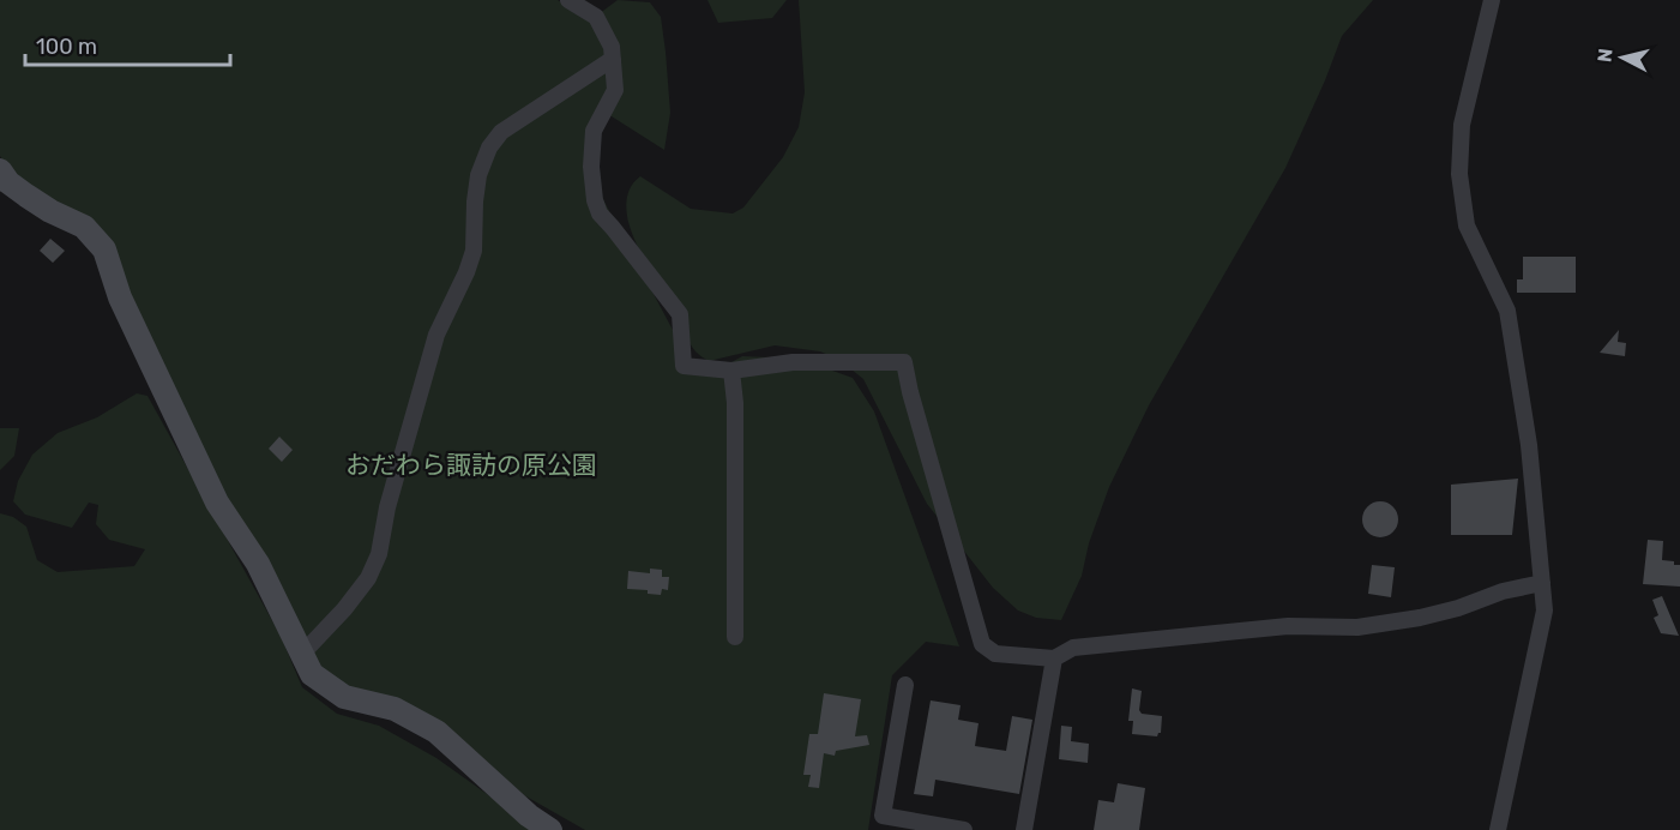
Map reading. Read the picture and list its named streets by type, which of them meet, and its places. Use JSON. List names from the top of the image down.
{
  "parks": ["おだわら諏訪の原公園"],
  "scale_bar": "100 m",
  "north": "left"
}
